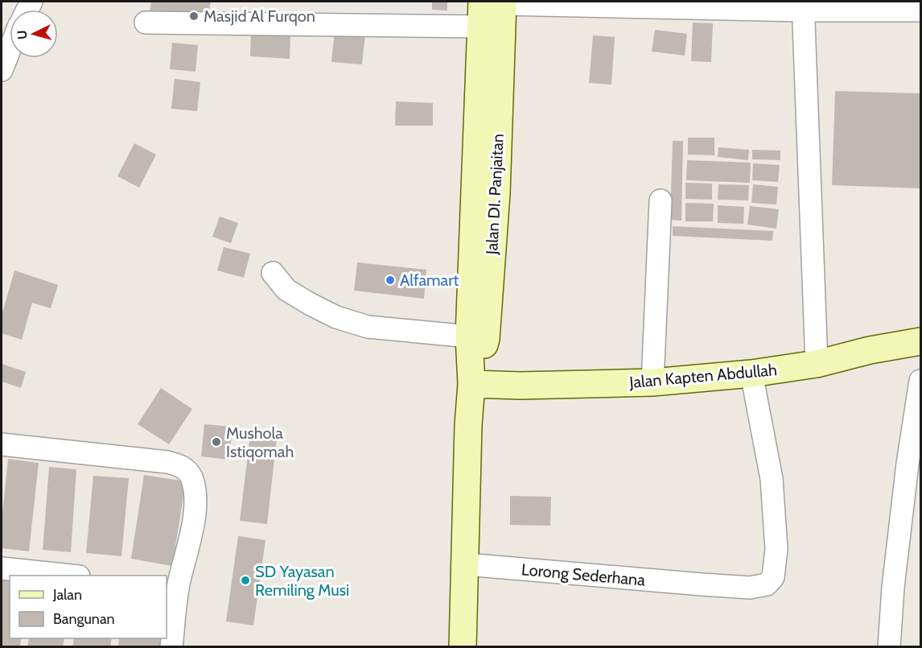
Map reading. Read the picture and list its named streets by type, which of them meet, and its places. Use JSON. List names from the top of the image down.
{
  "streets": {
    "main road": ["Jalan DI. Panjaitan", "Jalan Kapten Abdullah"],
    "street": ["Lorong Sederhana"]
  },
  "crossings": [
    ["Jalan DI. Panjaitan", "Jalan Kapten Abdullah"],
    ["Jalan Kapten Abdullah", "Lorong Sederhana"]
  ],
  "places": [
    "Masjid Al Furqon",
    "Alfamart",
    "Mushola Istiqomah",
    "SD Yayasan Remiling Musi"
  ],
  "legend": ["Jalan", "Bangunan"],
  "north": "left"
}
